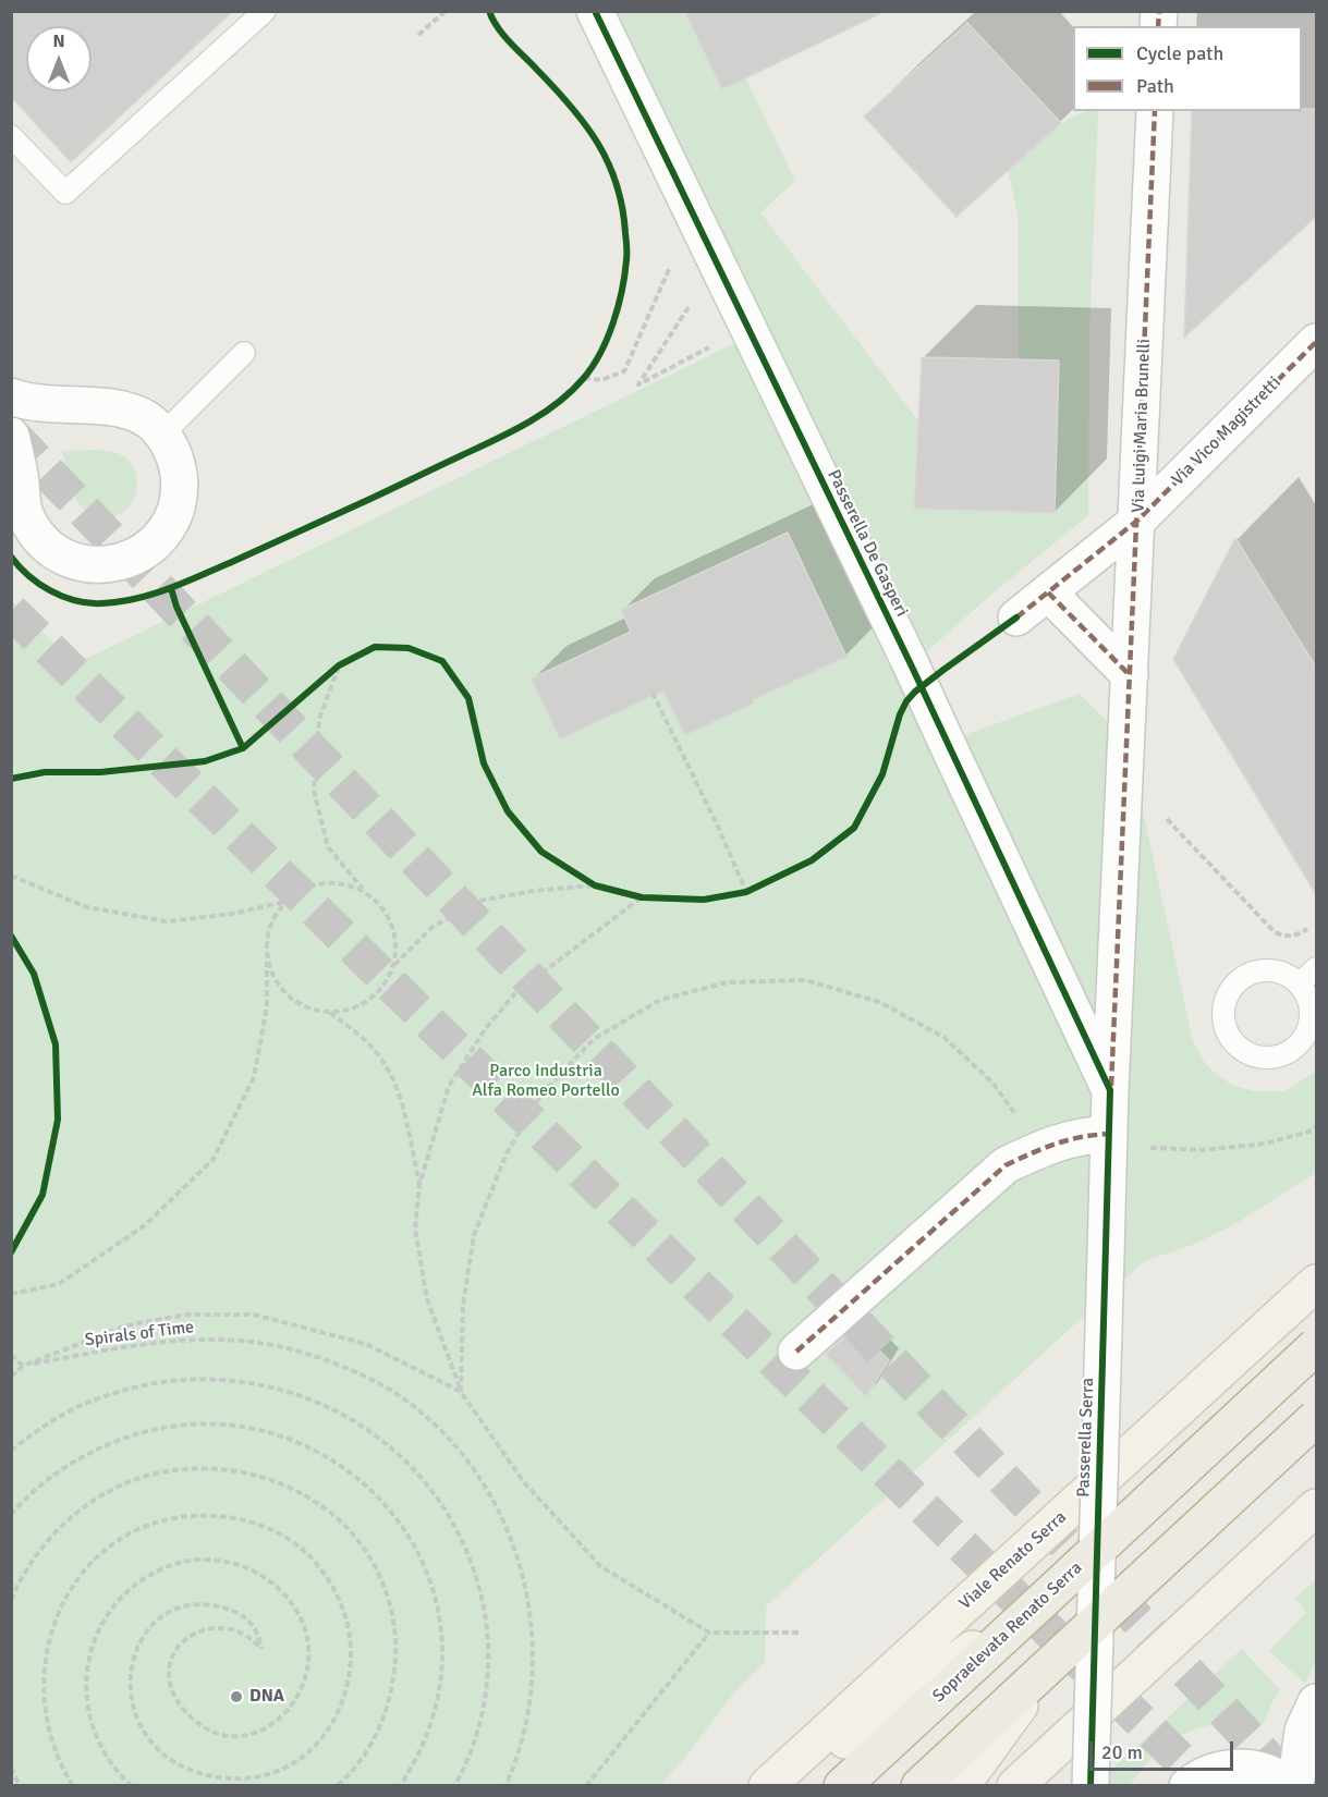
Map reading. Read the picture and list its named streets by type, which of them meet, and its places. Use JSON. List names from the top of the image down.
{
  "streets": {
    "highway": ["Sopraelevata Renato Serra"],
    "main road": ["Viale Renato Serra"],
    "street": [
      "Via Luigi Maria Brunelli",
      "Via Vico Magistretti",
      "Passerella De Gasperi",
      "Passerella Serra"
    ],
    "path": ["Spirals of Time"]
  },
  "crossings": [
    ["Via Luigi Maria Brunelli", "Via Vico Magistretti"],
    ["Via Luigi Maria Brunelli", "Passerella De Gasperi"],
    ["Via Luigi Maria Brunelli", "Passerella Serra"],
    ["Passerella De Gasperi", "Passerella Serra"]
  ],
  "parks": ["Parco Industria Alfa Romeo Portello"],
  "places": ["DNA"],
  "legend": ["Cycle path", "Path"],
  "scale_bar": "20 m",
  "north": "top"
}
